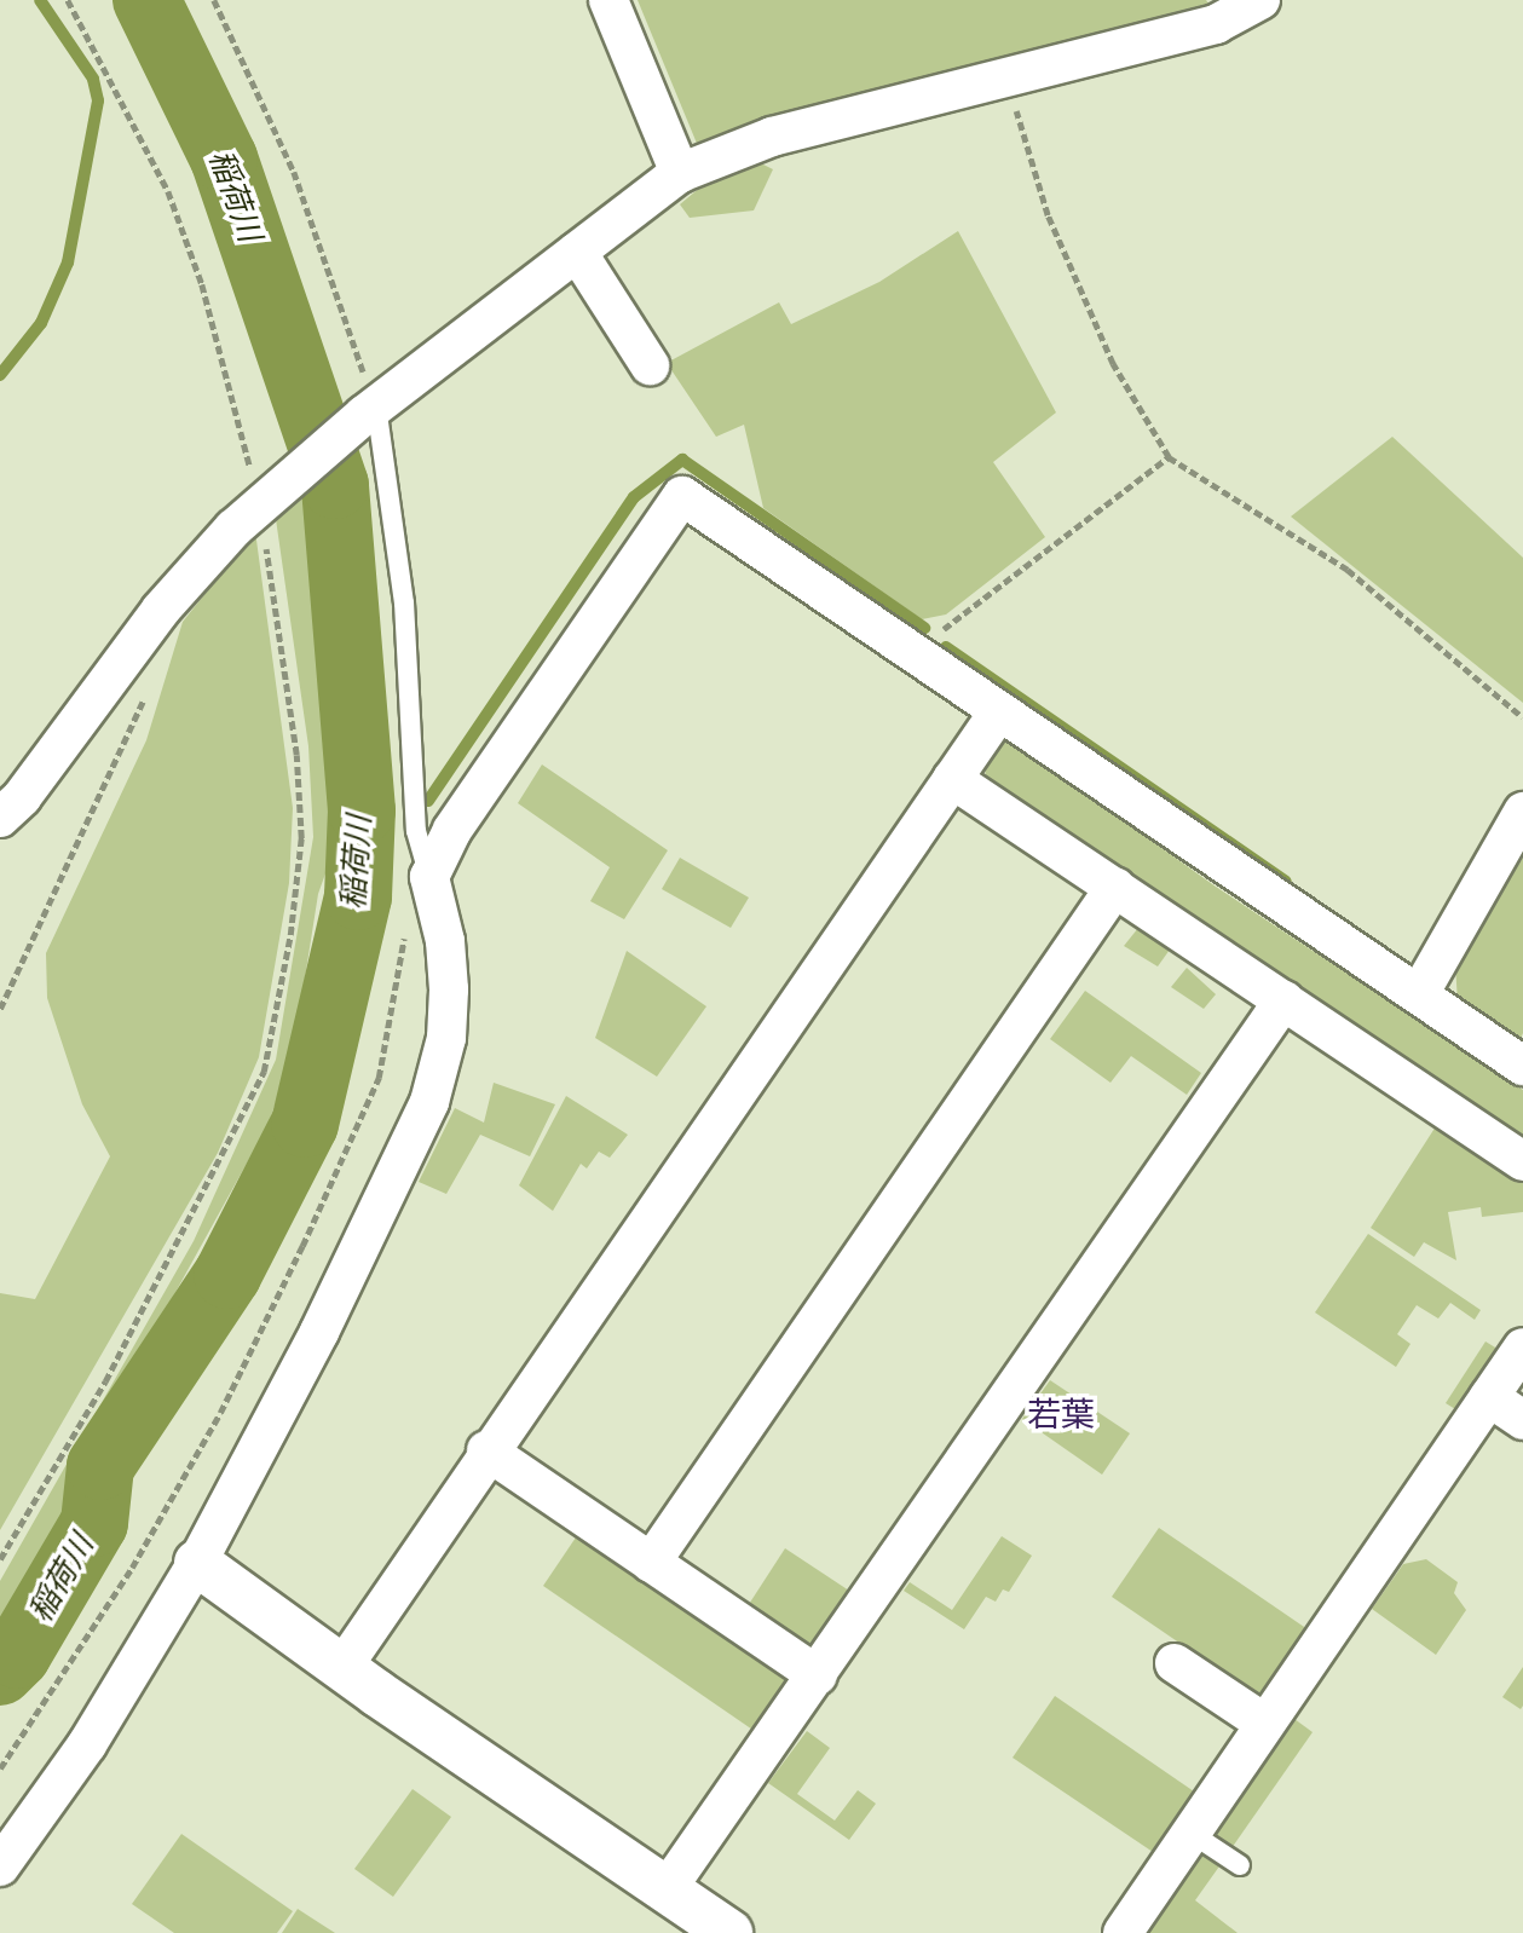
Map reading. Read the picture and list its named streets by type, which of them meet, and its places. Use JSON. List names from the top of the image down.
{
  "districts": ["若葉"],
  "water": ["稲荷川"]
}
